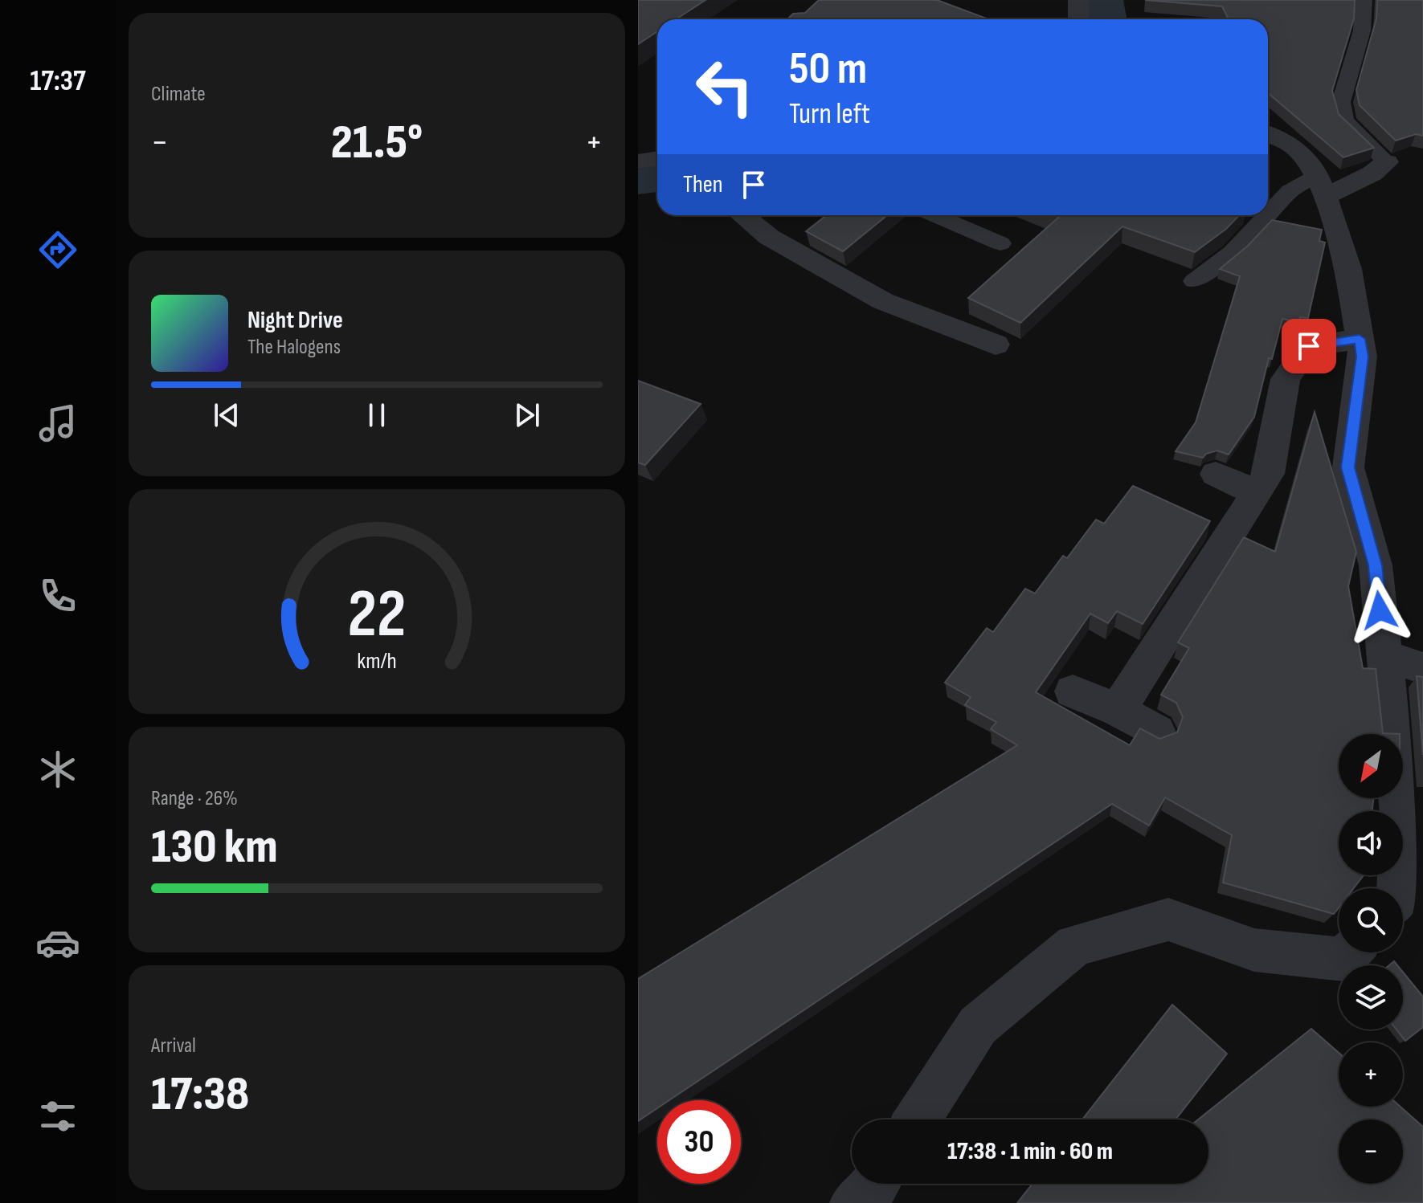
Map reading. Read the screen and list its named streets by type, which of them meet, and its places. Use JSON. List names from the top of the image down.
{
  "north": "bottom left",
  "page": {
    "tabs": "17:37",
    "tile": [
      "Climate",
      ["Range · 26%", "130 km"],
      ["Arrival", "17:38"]
    ],
    "turn": ["50 m", "Turn left"],
    "heat": ["−", "21.5°", "+"],
    "then": "Then",
    "song": ["Night Drive", "The Halogens"],
    "map_buttons": ["+", "−"],
    "limit": "30",
    "trip": "17:38 · 1 min · 60 m",
    "gauge": ["22", "km/h"]
  }
}
